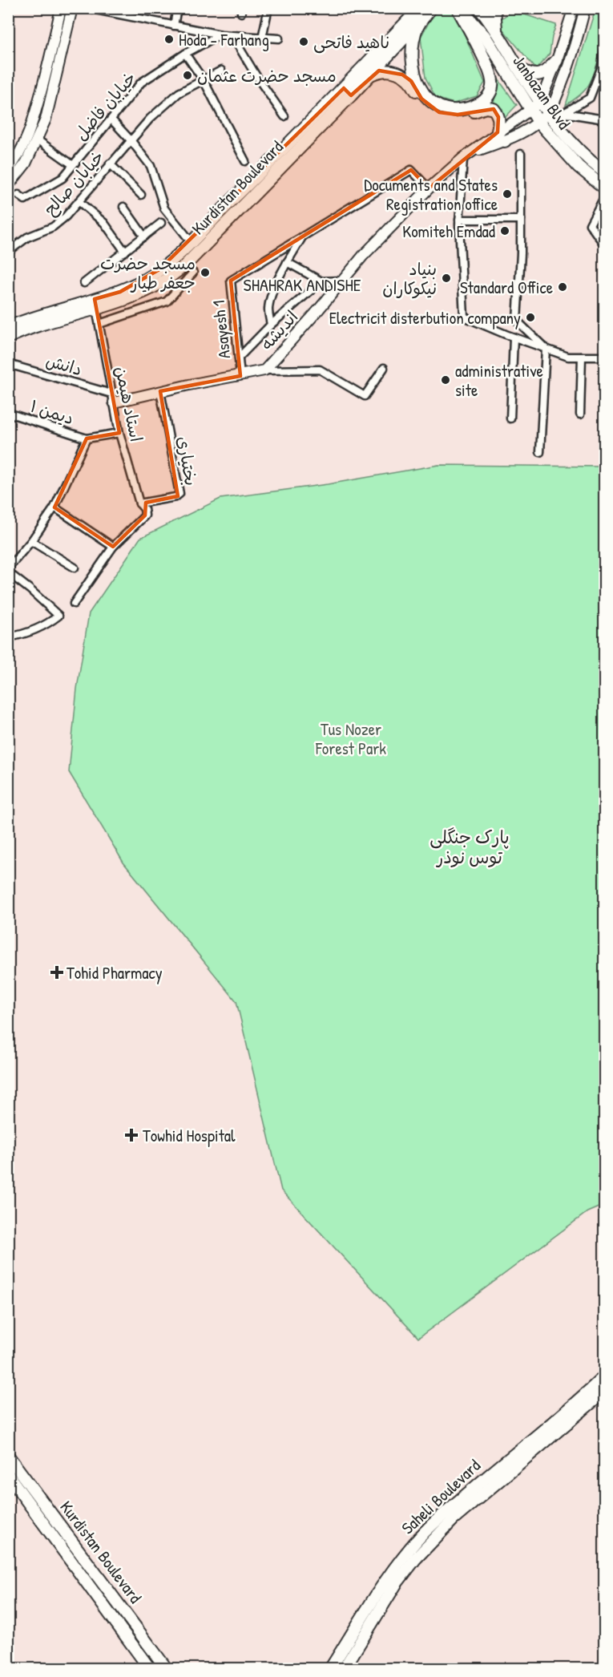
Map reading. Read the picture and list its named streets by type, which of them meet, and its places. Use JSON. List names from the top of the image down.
{
  "streets": {
    "main road": [
      "Janbazan Blvd",
      "Kurdistan Boulevard",
      "اندیشه",
      "Saheli Boulevard"
    ],
    "street": [
      "خیابان فاضل",
      "خیابان صالح",
      "Asayesh 1",
      "دانش",
      "استاد هیمن",
      "دیمن ۱",
      "بختیاری"
    ]
  },
  "crossings": [
    ["Janbazan Blvd", "اندیشه"],
    ["Kurdistan Boulevard", "استاد هیمن"],
    ["Asayesh 1", "اندیشه"],
    ["اندیشه", "دانش"],
    ["اندیشه", "استاد هیمن"],
    ["اندیشه", "بختیاری"],
    ["دانش", "استاد هیمن"],
    ["استاد هیمن", "بختیاری"]
  ],
  "districts": ["SHAHRAK ANDISHE", "پارک جنگلی توس نوذر"],
  "parks": ["Tus Nozer Forest Park"],
  "places": {
    "other": [
      "Hoda - Farhang",
      "ناهید فاتحی",
      "مسجد حضرت عثمان",
      "Documents and States Registration office",
      "Komiteh Emdad",
      "مسجد حضرت جعفر طیار",
      "بنیاد نیکوکاران",
      "Standard Office",
      "Electricit disterbution company",
      "administrative site"
    ],
    "health": ["Tohid Pharmacy", "Towhid Hospital"]
  }
}
